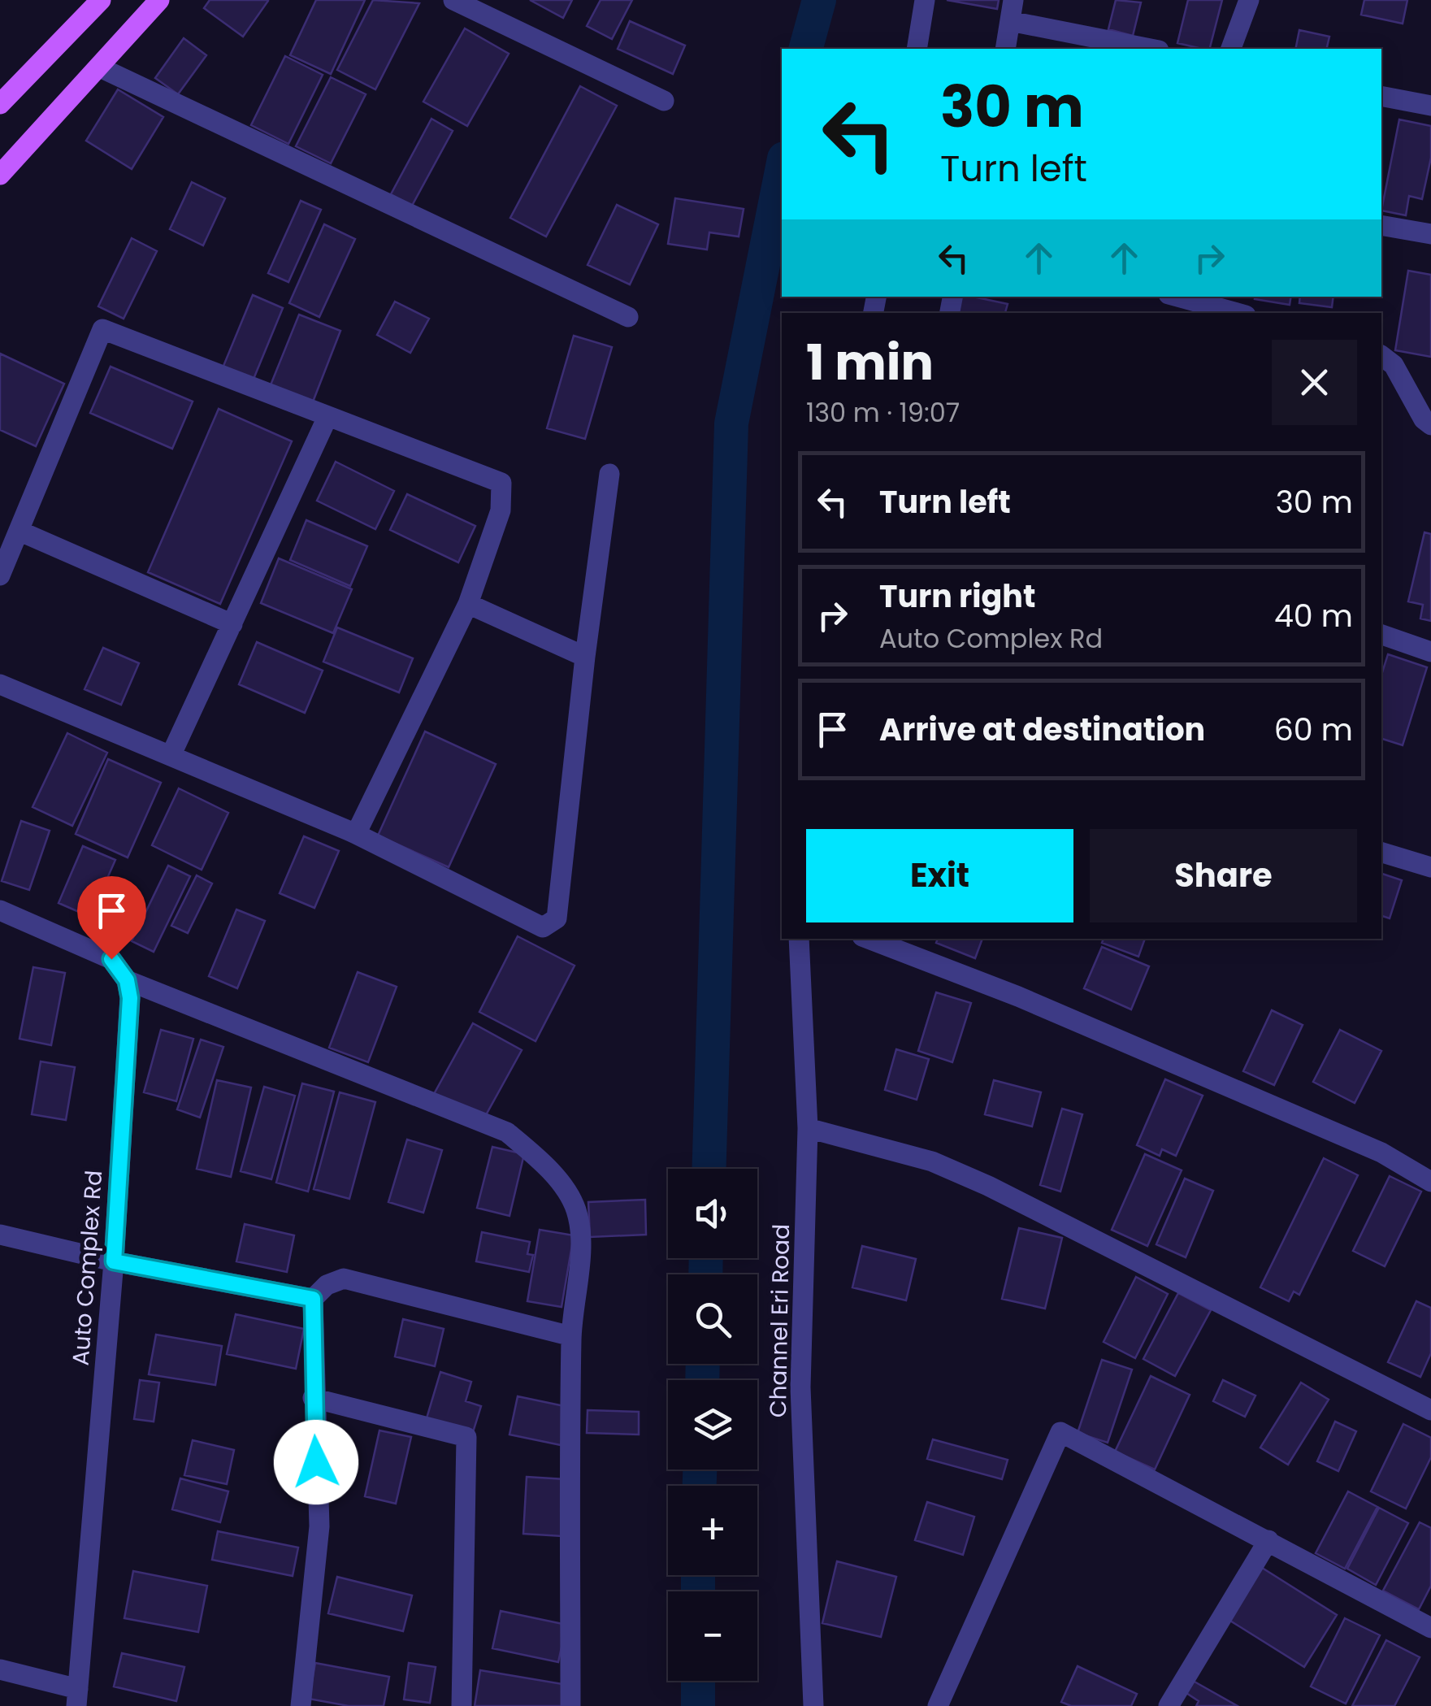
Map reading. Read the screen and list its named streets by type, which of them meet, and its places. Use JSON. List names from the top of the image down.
{
  "streets": {
    "street": ["Auto Complex Rd", "Channel Eri Road"]
  },
  "page": {
    "turn": ["30 m", "Turn left"],
    "heading": ["1 min", "130 m · 19:07"],
    "list": [
      {
        "name": "Turn left",
        "value": "30 m"
      },
      {
        "name": "Turn right",
        "note": "Auto Complex Rd",
        "value": "40 m"
      },
      {
        "name": "Arrive at destination",
        "value": "60 m"
      }
    ],
    "buttons": ["Exit", "Share"],
    "map_buttons": ["+", "−"]
  }
}
